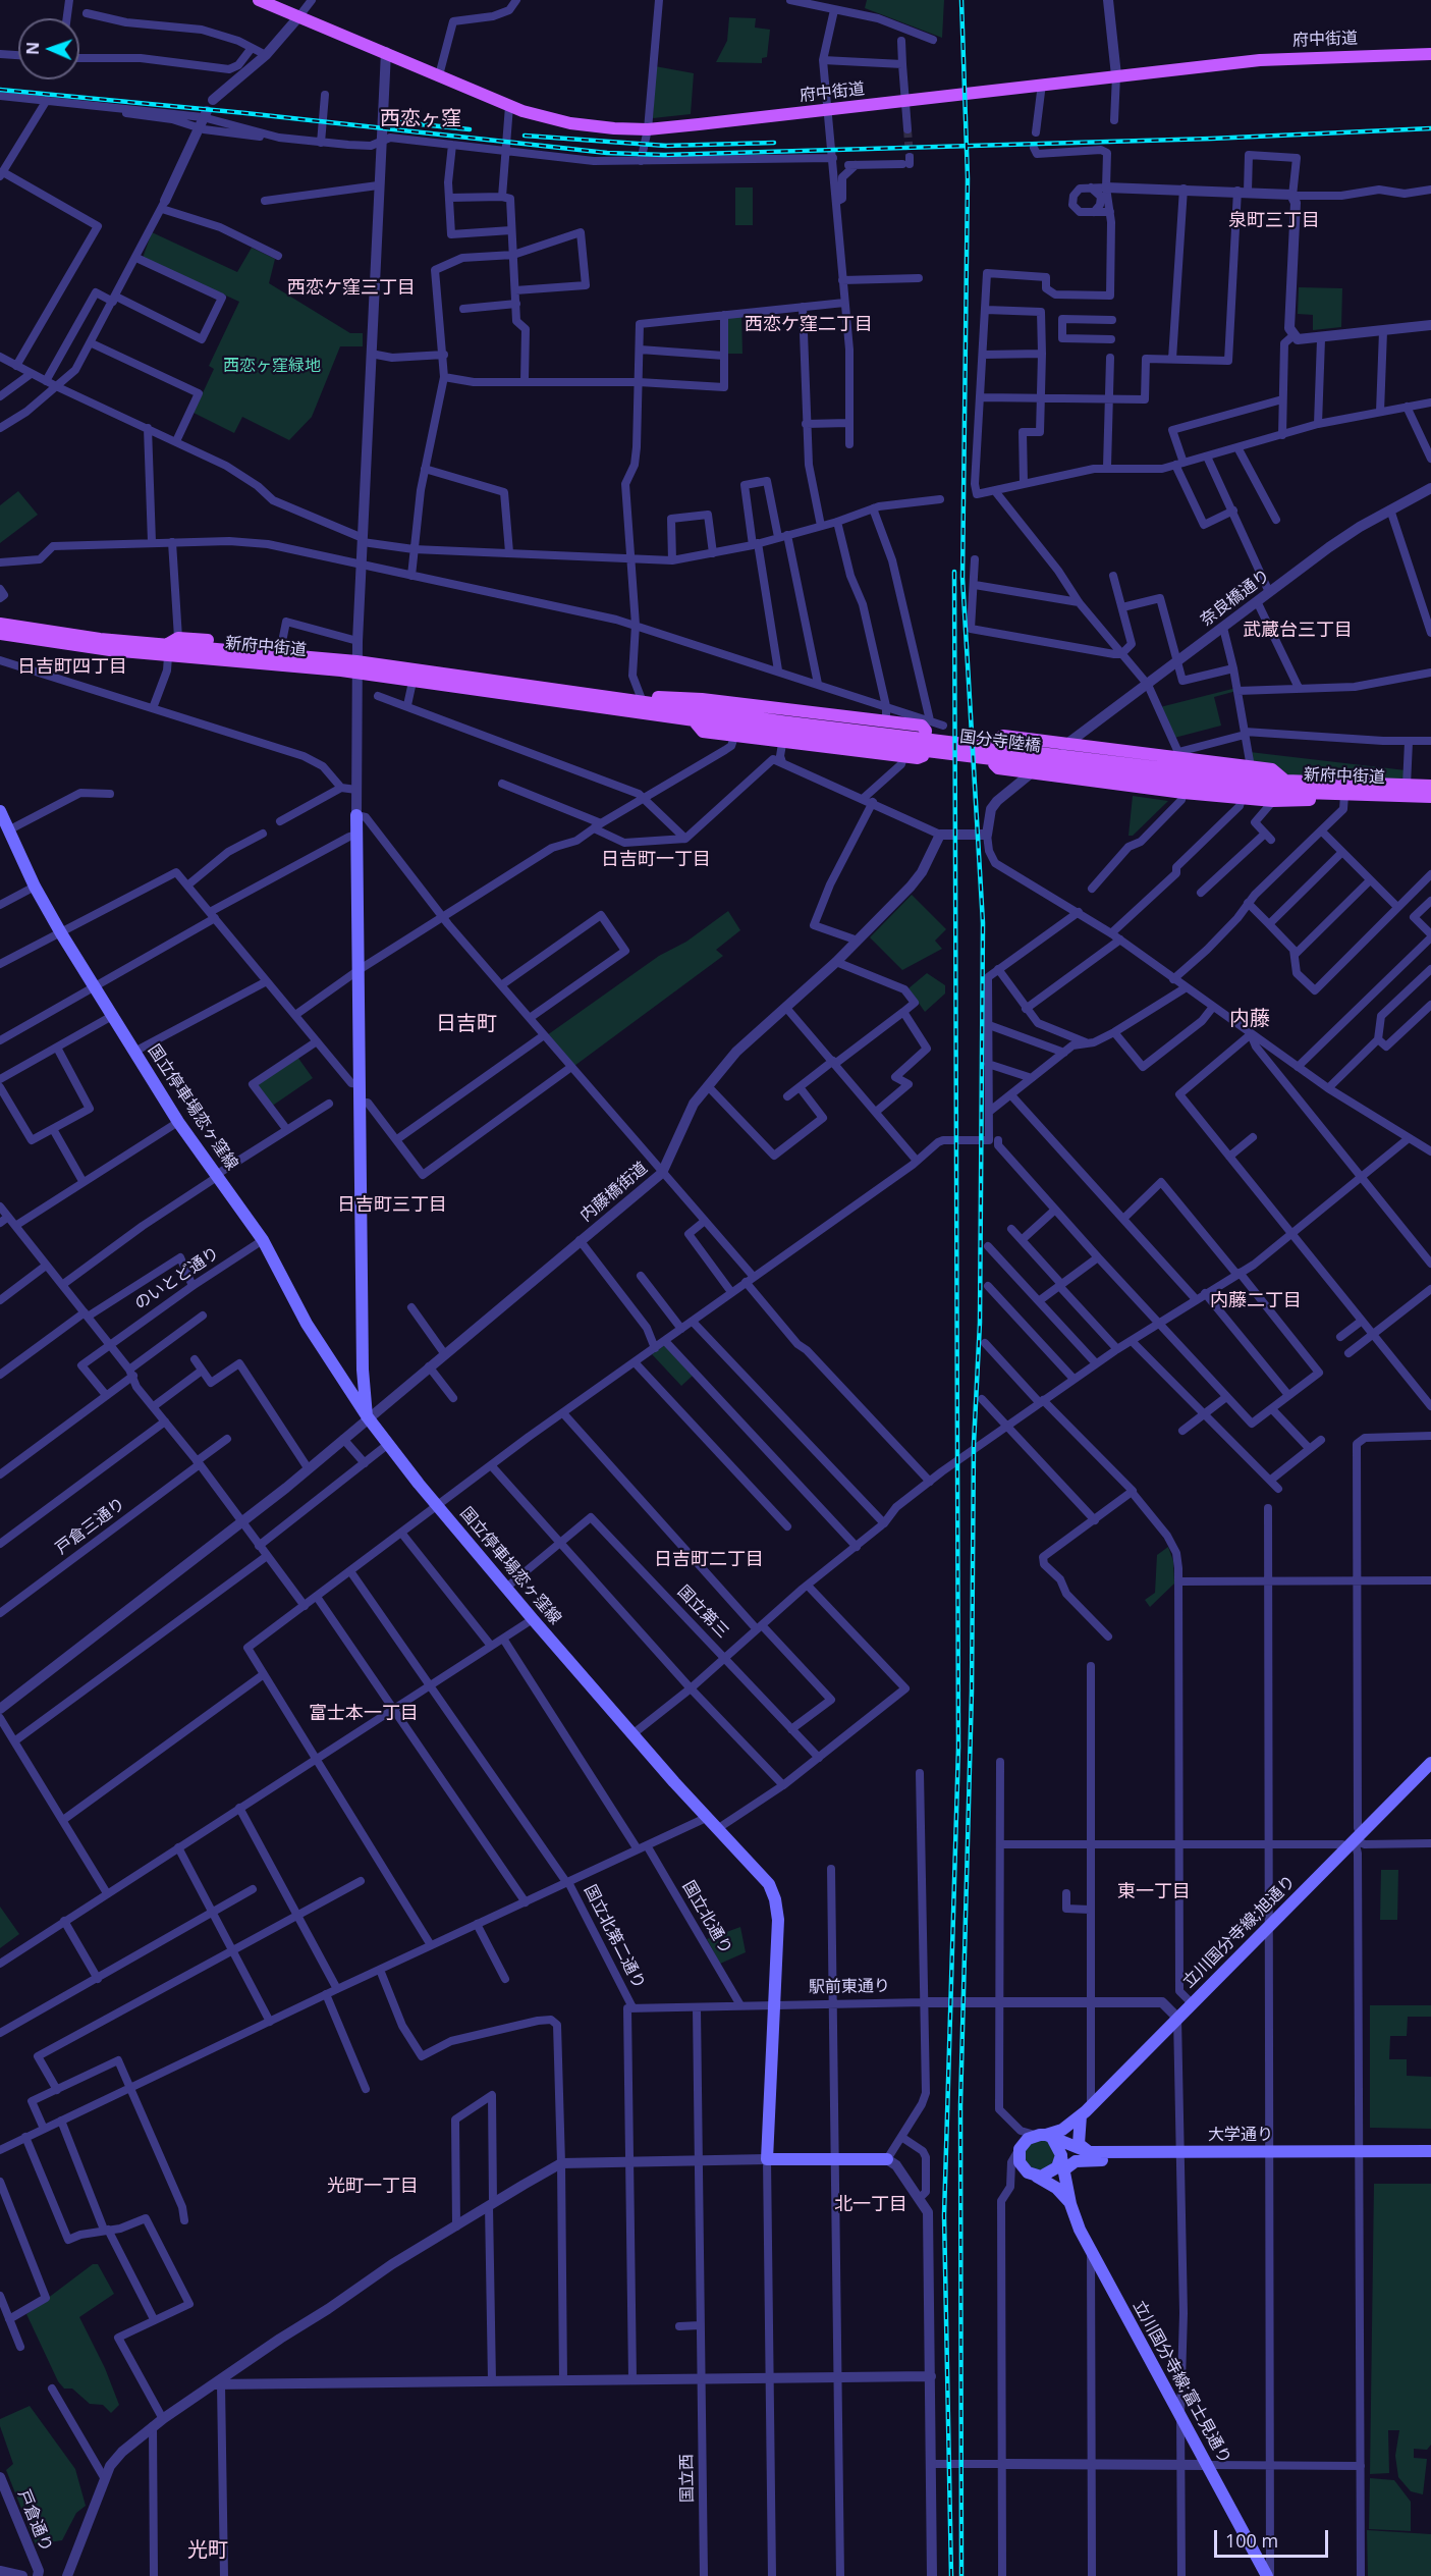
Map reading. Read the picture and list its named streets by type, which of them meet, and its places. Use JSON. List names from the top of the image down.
{
  "streets": {
    "main road": [
      "府中街道",
      "新府中街道",
      "国分寺陸橋",
      "国立停車場恋ヶ窪線",
      "立川国分寺線;旭通り",
      "大学通り",
      "立川国分寺線;富士見通り"
    ],
    "street": [
      "奈良橋通り",
      "内藤橋街道",
      "のいとど通り",
      "戸倉三通り",
      "国立第三",
      "国立北通り",
      "国立北第二通り",
      "駅前東通り",
      "国立西",
      "戸倉通り"
    ]
  },
  "crossings": [
    ["新府中街道", "国分寺陸橋"],
    ["国立停車場恋ヶ窪線", "内藤橋街道"],
    ["国立停車場恋ヶ窪線", "のいとど通り"],
    ["国立停車場恋ヶ窪線", "国立第三"],
    ["国立停車場恋ヶ窪線", "駅前東通り"],
    ["国立北通り", "駅前東通り"],
    ["立川国分寺線;旭通り", "大学通り"],
    ["国立北第二通り", "駅前東通り"],
    ["駅前東通り", "国立西"],
    ["大学通り", "立川国分寺線;富士見通り"]
  ],
  "districts": [
    "西恋ヶ窪",
    "泉町三丁目",
    "西恋ケ窪三丁目",
    "西恋ケ窪二丁目",
    "武蔵台三丁目",
    "日吉町四丁目",
    "日吉町一丁目",
    "内藤",
    "日吉町",
    "日吉町三丁目",
    "内藤二丁目",
    "日吉町二丁目",
    "富士本一丁目",
    "東一丁目",
    "光町一丁目",
    "北一丁目",
    "光町"
  ],
  "parks": ["西恋ヶ窪緑地"],
  "scale_bar": "100 m",
  "north": "left"
}
